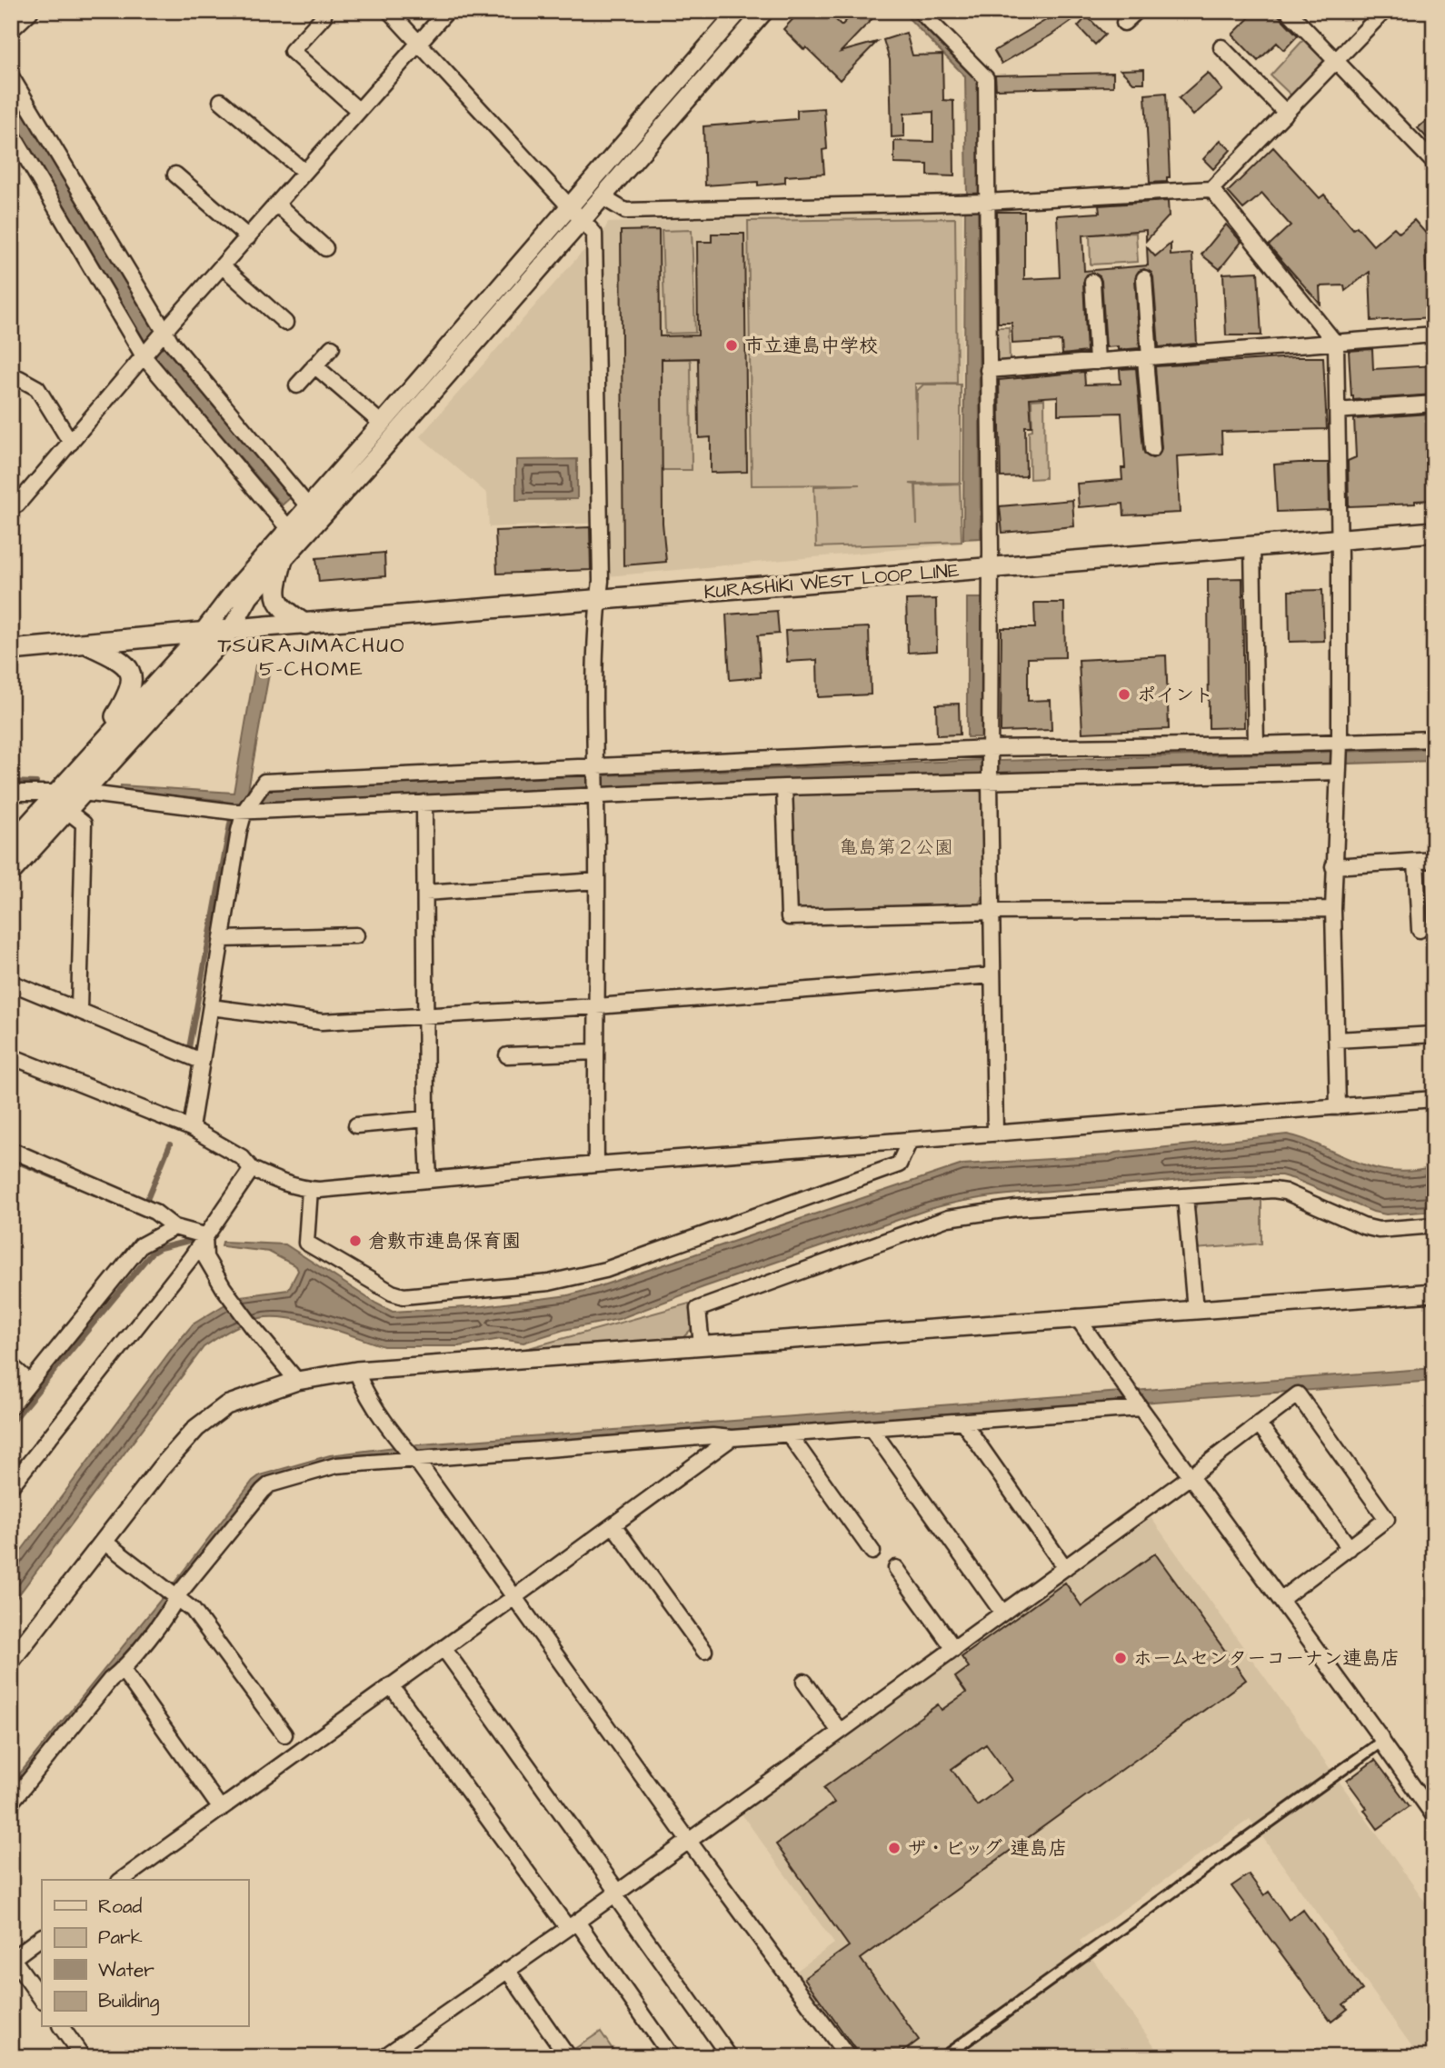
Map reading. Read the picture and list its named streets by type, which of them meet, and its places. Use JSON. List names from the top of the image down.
{
  "streets": {
    "main road": ["KURASHIKI WEST LOOP LINE"]
  },
  "districts": ["TSURAJIMACHUO 5-CHOME"],
  "parks": ["亀島第２公園"],
  "places": [
    "市立連島中学校",
    "ポイント",
    "倉敷市連島保育園",
    "ホームセンターコーナン連島店",
    "ザ・ビッグ 連島店"
  ],
  "legend": [
    "Road",
    "Park",
    "Water",
    "Building"
  ]
}
